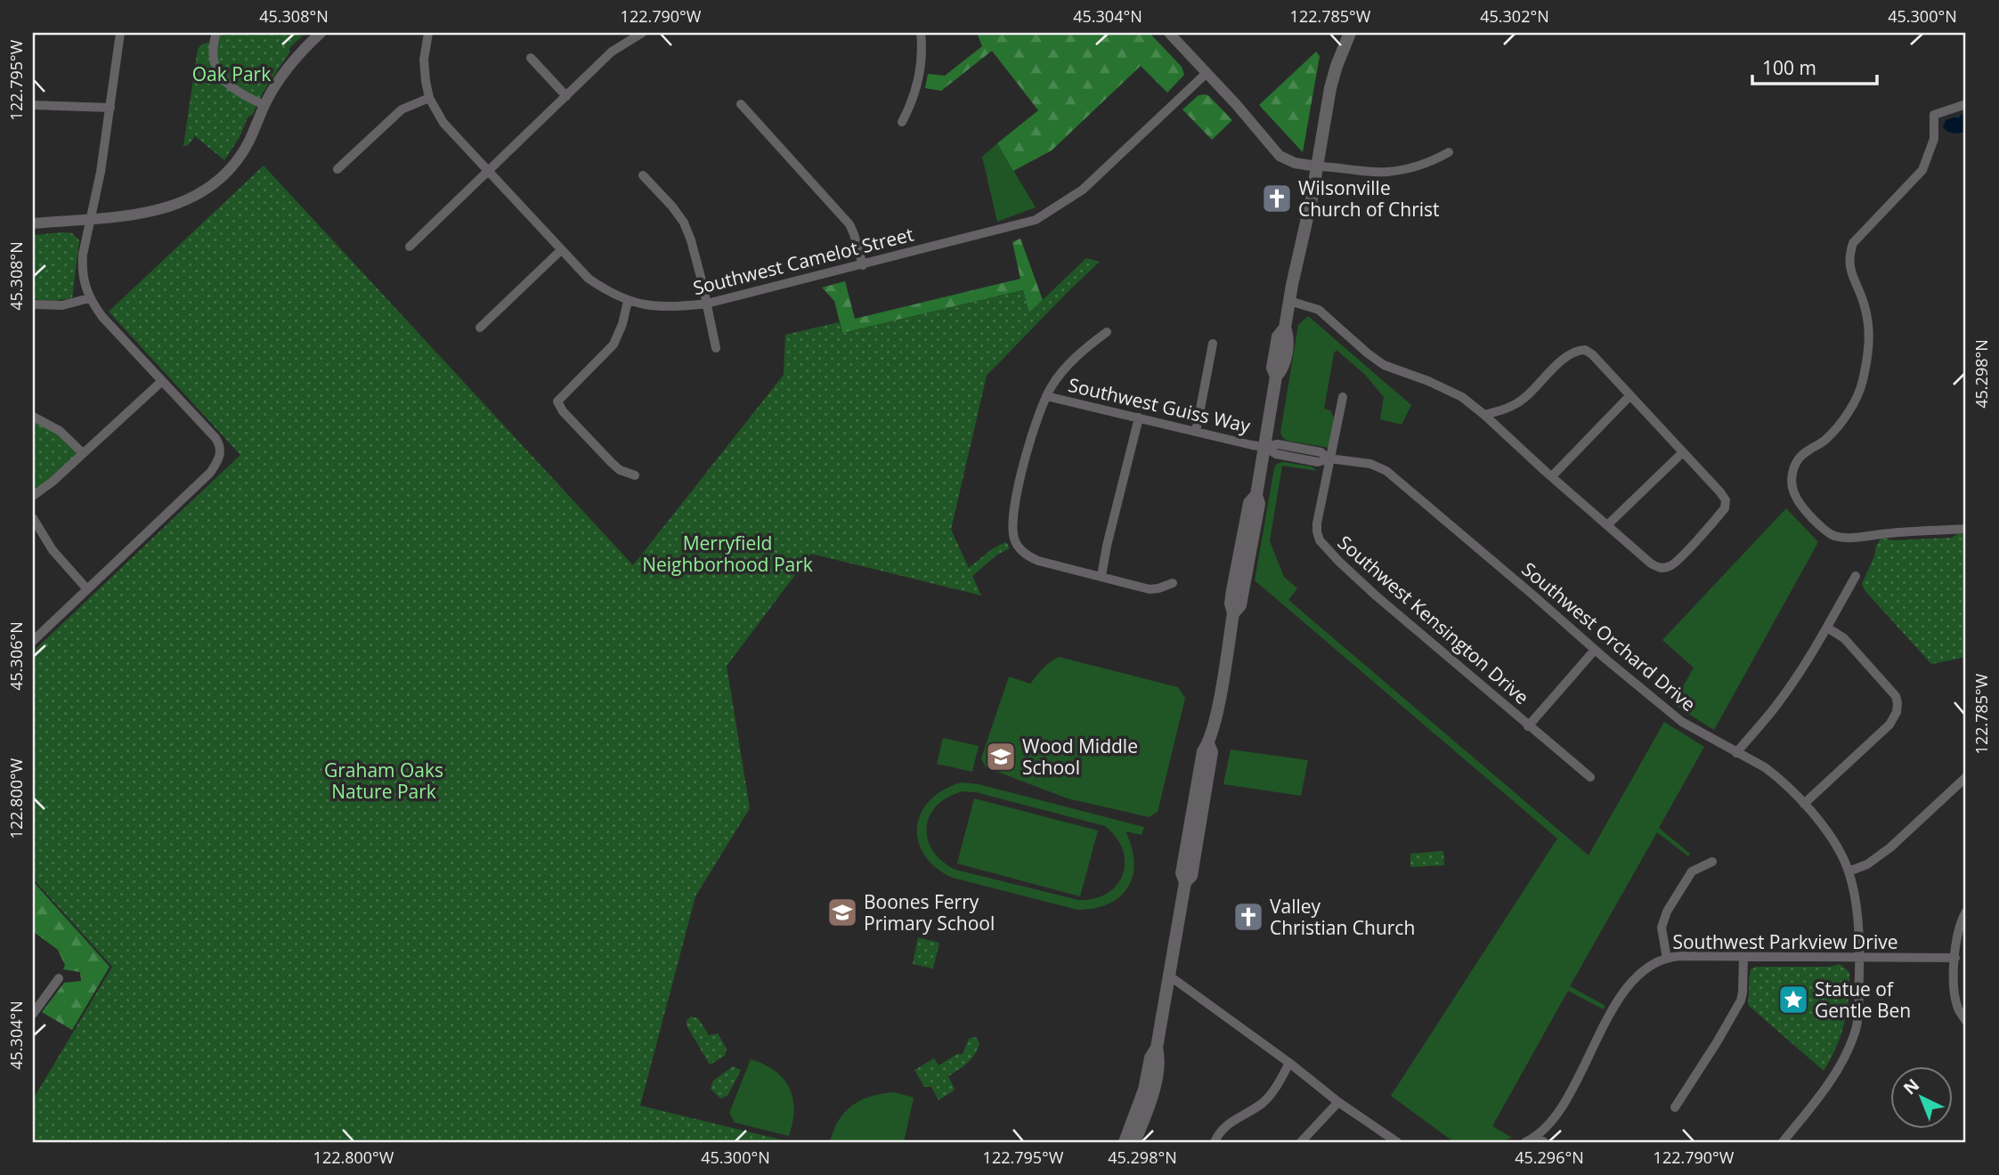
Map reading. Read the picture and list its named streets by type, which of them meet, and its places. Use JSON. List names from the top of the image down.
{
  "streets": {
    "street": [
      "Southwest Camelot Street",
      "Southwest Guiss Way",
      "Southwest Kensington Drive",
      "Southwest Orchard Drive",
      "Southwest Parkview Drive"
    ]
  },
  "crossings": [
    ["Southwest Guiss Way", "Southwest Orchard Drive"],
    ["Southwest Kensington Drive", "Southwest Orchard Drive"],
    ["Southwest Orchard Drive", "Southwest Parkview Drive"]
  ],
  "parks": ["Oak Park", "Merryfield Neighborhood Park", "Graham Oaks Nature Park"],
  "places": {
    "church": ["Wilsonville Church of Christ", "Valley Christian Church"],
    "school or university": ["Wood Middle School", "Boones Ferry Primary School"],
    "place": ["Statue of Gentle Ben"]
  },
  "scale_bar": "100 m",
  "north": "top left",
  "coordinates": [
    "45.308°N",
    "122.790°W",
    "45.304°N",
    "122.785°W",
    "45.302°N",
    "45.300°N",
    "122.795°W",
    "45.298°N",
    "45.306°N",
    "122.800°W",
    "45.296°N"
  ]
}
